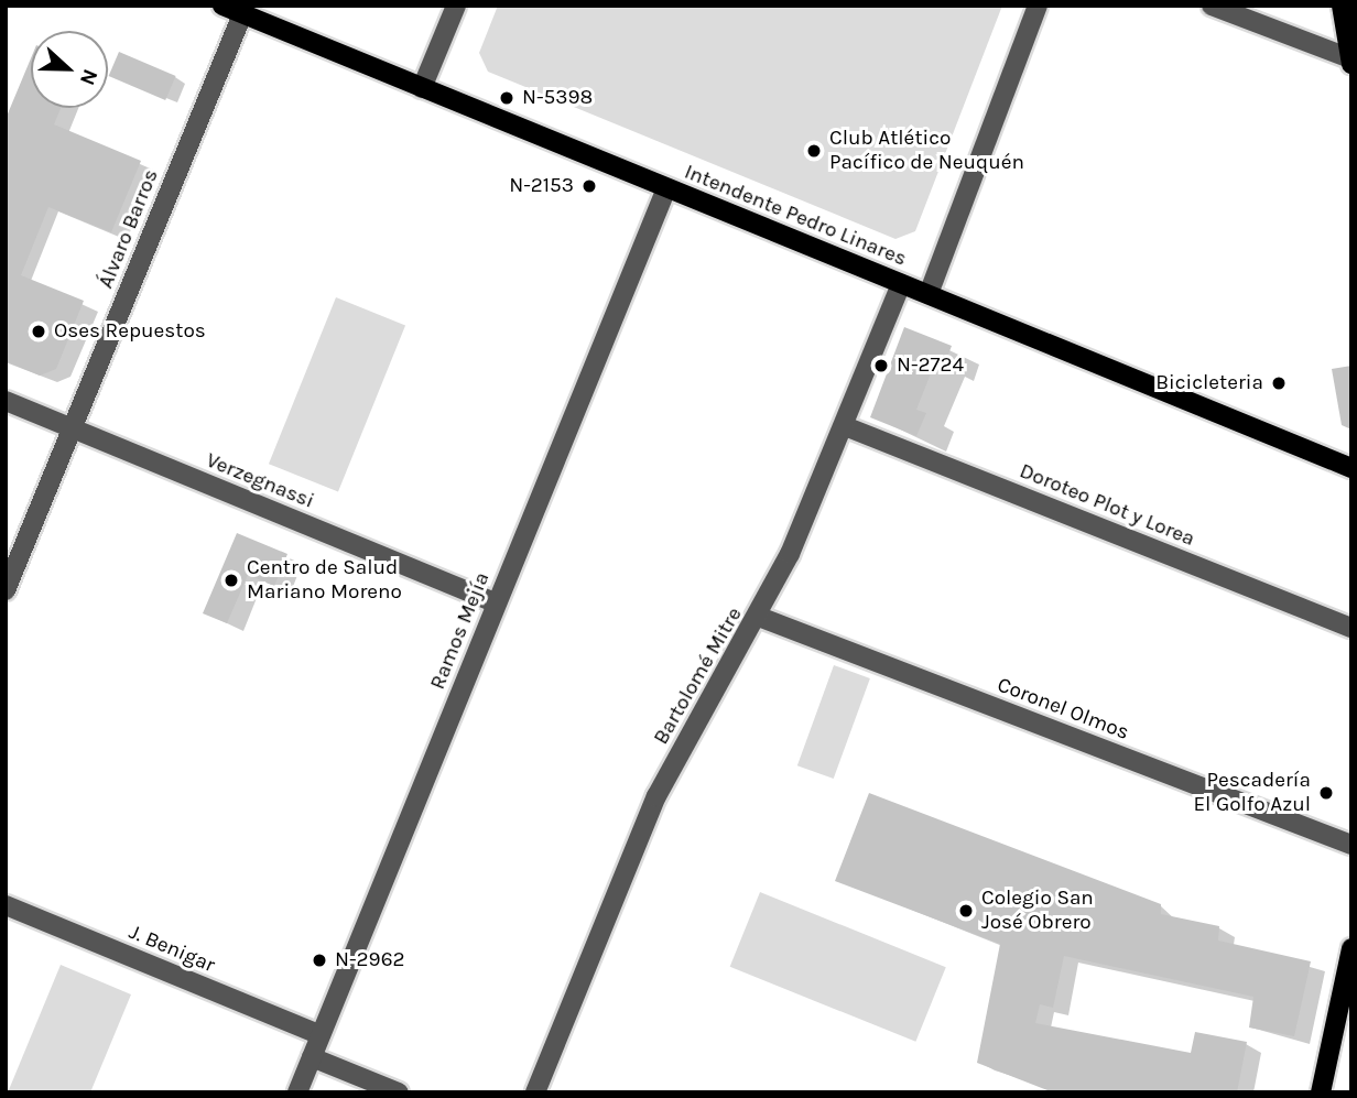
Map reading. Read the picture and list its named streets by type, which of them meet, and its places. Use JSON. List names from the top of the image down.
{
  "streets": {
    "main road": ["Intendente Pedro Linares"],
    "street": [
      "Álvaro Barros",
      "Verzegnassi",
      "Doroteo Plot y Lorea",
      "Ramos Mejía",
      "Bartolomé Mitre",
      "Coronel Olmos",
      "J. Benigar"
    ]
  },
  "crossings": [
    ["Intendente Pedro Linares", "Álvaro Barros"],
    ["Intendente Pedro Linares", "Ramos Mejía"],
    ["Intendente Pedro Linares", "Bartolomé Mitre"],
    ["Álvaro Barros", "Verzegnassi"],
    ["Verzegnassi", "Ramos Mejía"],
    ["Doroteo Plot y Lorea", "Bartolomé Mitre"],
    ["Ramos Mejía", "J. Benigar"],
    ["Bartolomé Mitre", "Coronel Olmos"]
  ],
  "places": [
    "N-5398",
    "Club Atlético Pacífico de Neuquén",
    "N-2153",
    "Oses Repuestos",
    "N-2724",
    "Bicicleteria",
    "Centro de Salud Mariano Moreno",
    "Pescadería El Golfo Azul",
    "Colegio San José Obrero",
    "N-2962"
  ],
  "north": "right"
}
